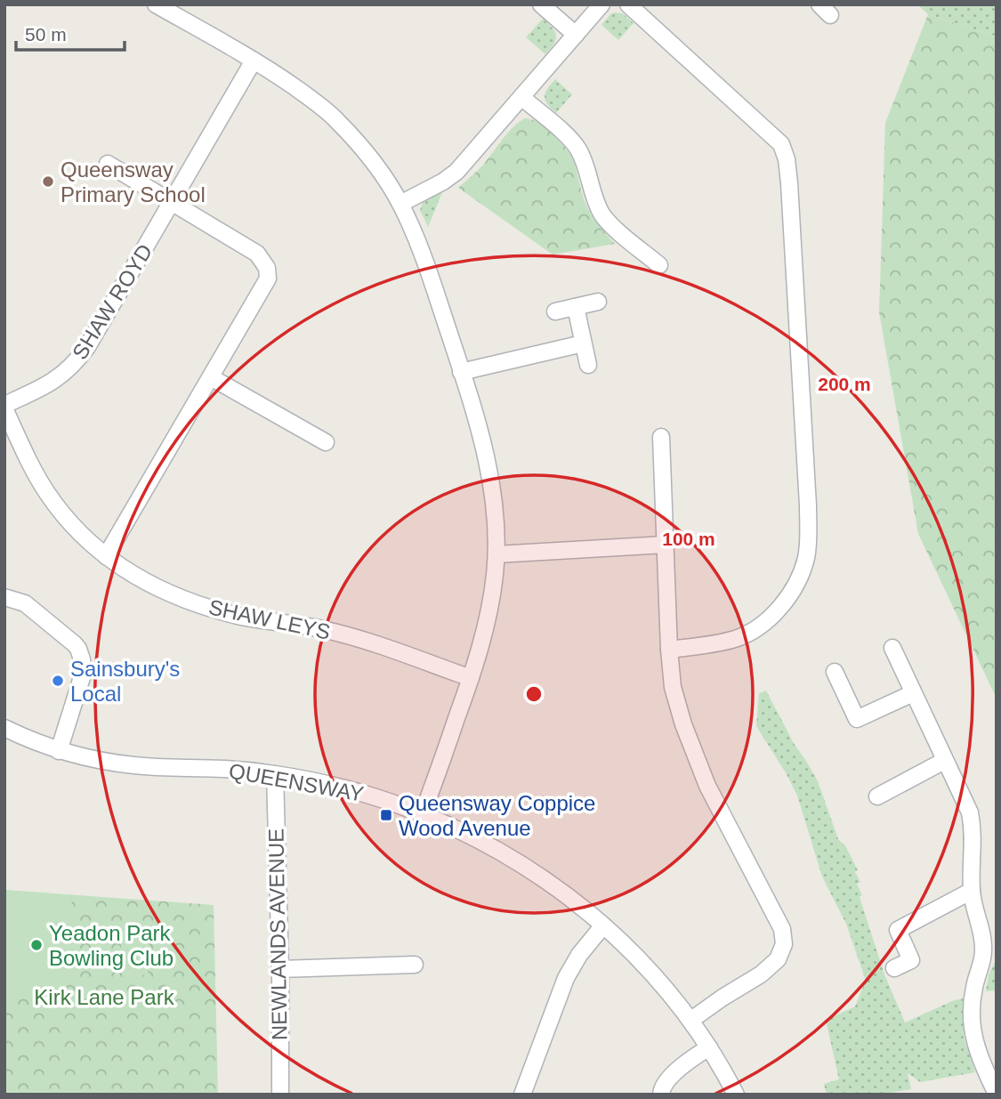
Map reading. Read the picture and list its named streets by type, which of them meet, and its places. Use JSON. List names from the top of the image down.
{
  "streets": {
    "street": [
      "SHAW ROYD",
      "SHAW LEYS",
      "QUEENSWAY",
      "NEWLANDS AVENUE"
    ]
  },
  "crossings": [
    ["SHAW ROYD", "SHAW LEYS"],
    ["QUEENSWAY", "NEWLANDS AVENUE"]
  ],
  "parks": ["Kirk Lane Park"],
  "places": {
    "other": ["Queensway Primary School", "Sainsbury's Local", "Yeadon Park Bowling Club"],
    "transit": ["Queensway Coppice Wood Avenue"]
  },
  "scale_bar": "50 m",
  "rings": ["200 m", "100 m"]
}
